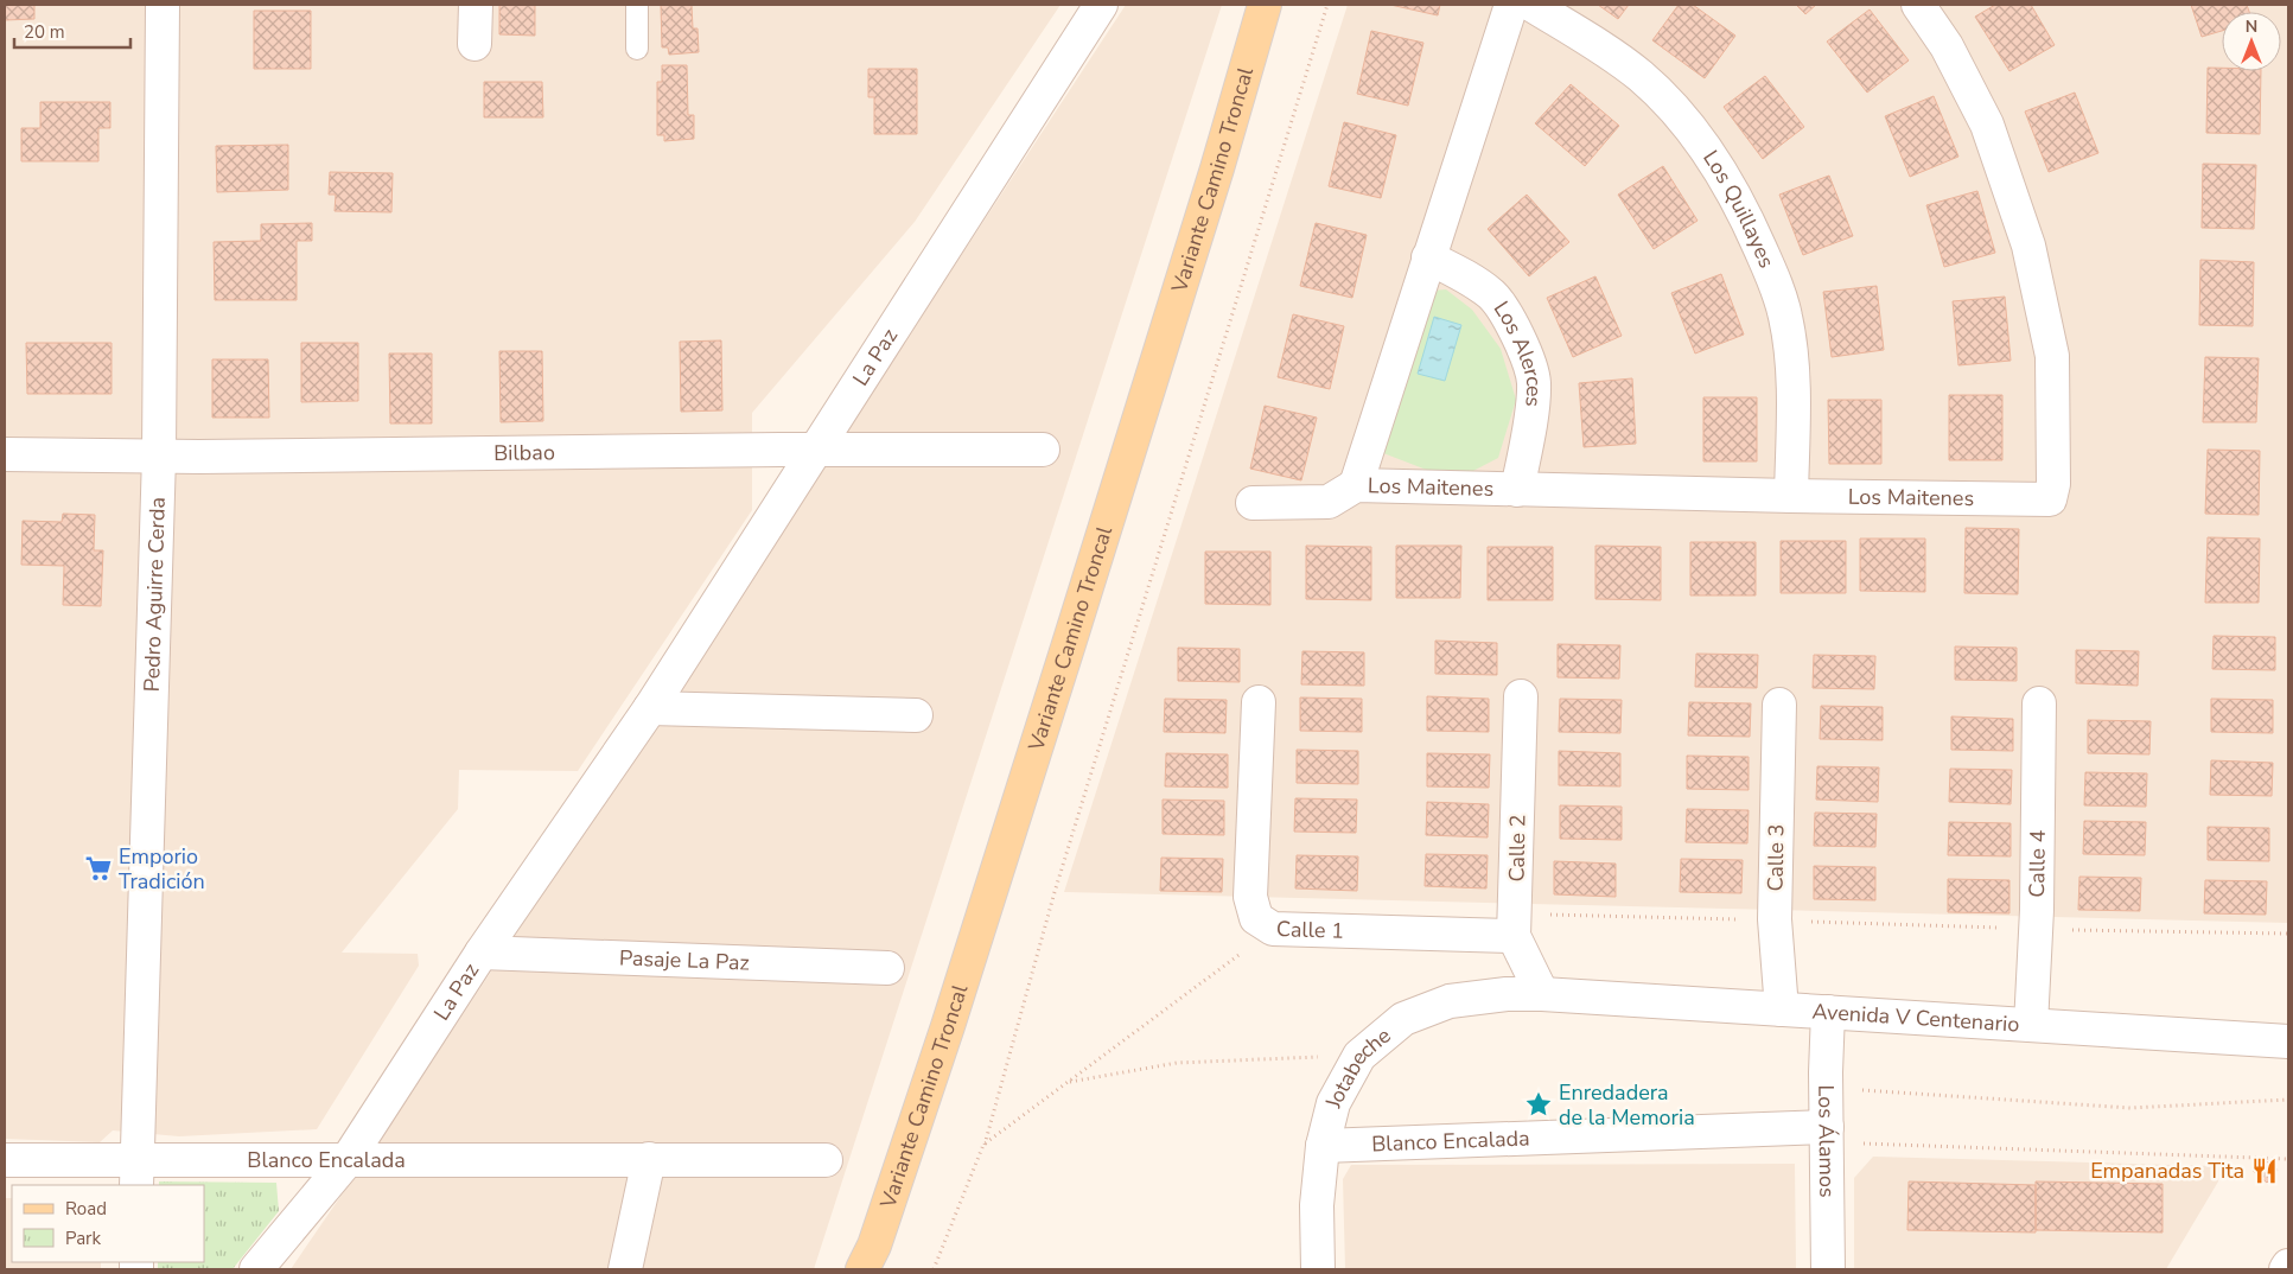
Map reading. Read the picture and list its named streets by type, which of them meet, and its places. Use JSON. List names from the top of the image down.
{
  "streets": {
    "main road": ["Variante Camino Troncal"],
    "street": [
      "Los Quillayes",
      "Los Alerces",
      "La Paz",
      "Bilbao",
      "Los Maitenes",
      "Pedro Aguirre Cerda",
      "Calle 2",
      "Calle 3",
      "Calle 4",
      "Calle 1",
      "Pasaje La Paz",
      "Avenida V Centenario",
      "Jotabeche",
      "Blanco Encalada",
      "Los Álamos"
    ]
  },
  "crossings": [
    ["Los Quillayes", "Los Maitenes"],
    ["Los Alerces", "Los Maitenes"],
    ["La Paz", "Bilbao"],
    ["La Paz", "Pasaje La Paz"],
    ["La Paz", "Blanco Encalada"],
    ["Bilbao", "Pedro Aguirre Cerda"],
    ["Pedro Aguirre Cerda", "Blanco Encalada"],
    ["Calle 2", "Calle 1"],
    ["Calle 2", "Avenida V Centenario"],
    ["Calle 2", "Jotabeche"],
    ["Calle 3", "Avenida V Centenario"],
    ["Calle 4", "Avenida V Centenario"],
    ["Avenida V Centenario", "Jotabeche"],
    ["Avenida V Centenario", "Los Álamos"],
    ["Jotabeche", "Blanco Encalada"],
    ["Blanco Encalada", "Los Álamos"]
  ],
  "places": {
    "supermarket": ["Emporio Tradición"],
    "place": ["Enredadera de la Memoria"],
    "restaurant": ["Empanadas Tita"]
  },
  "legend": ["Road", "Park"],
  "scale_bar": "20 m",
  "north": "top"
}
